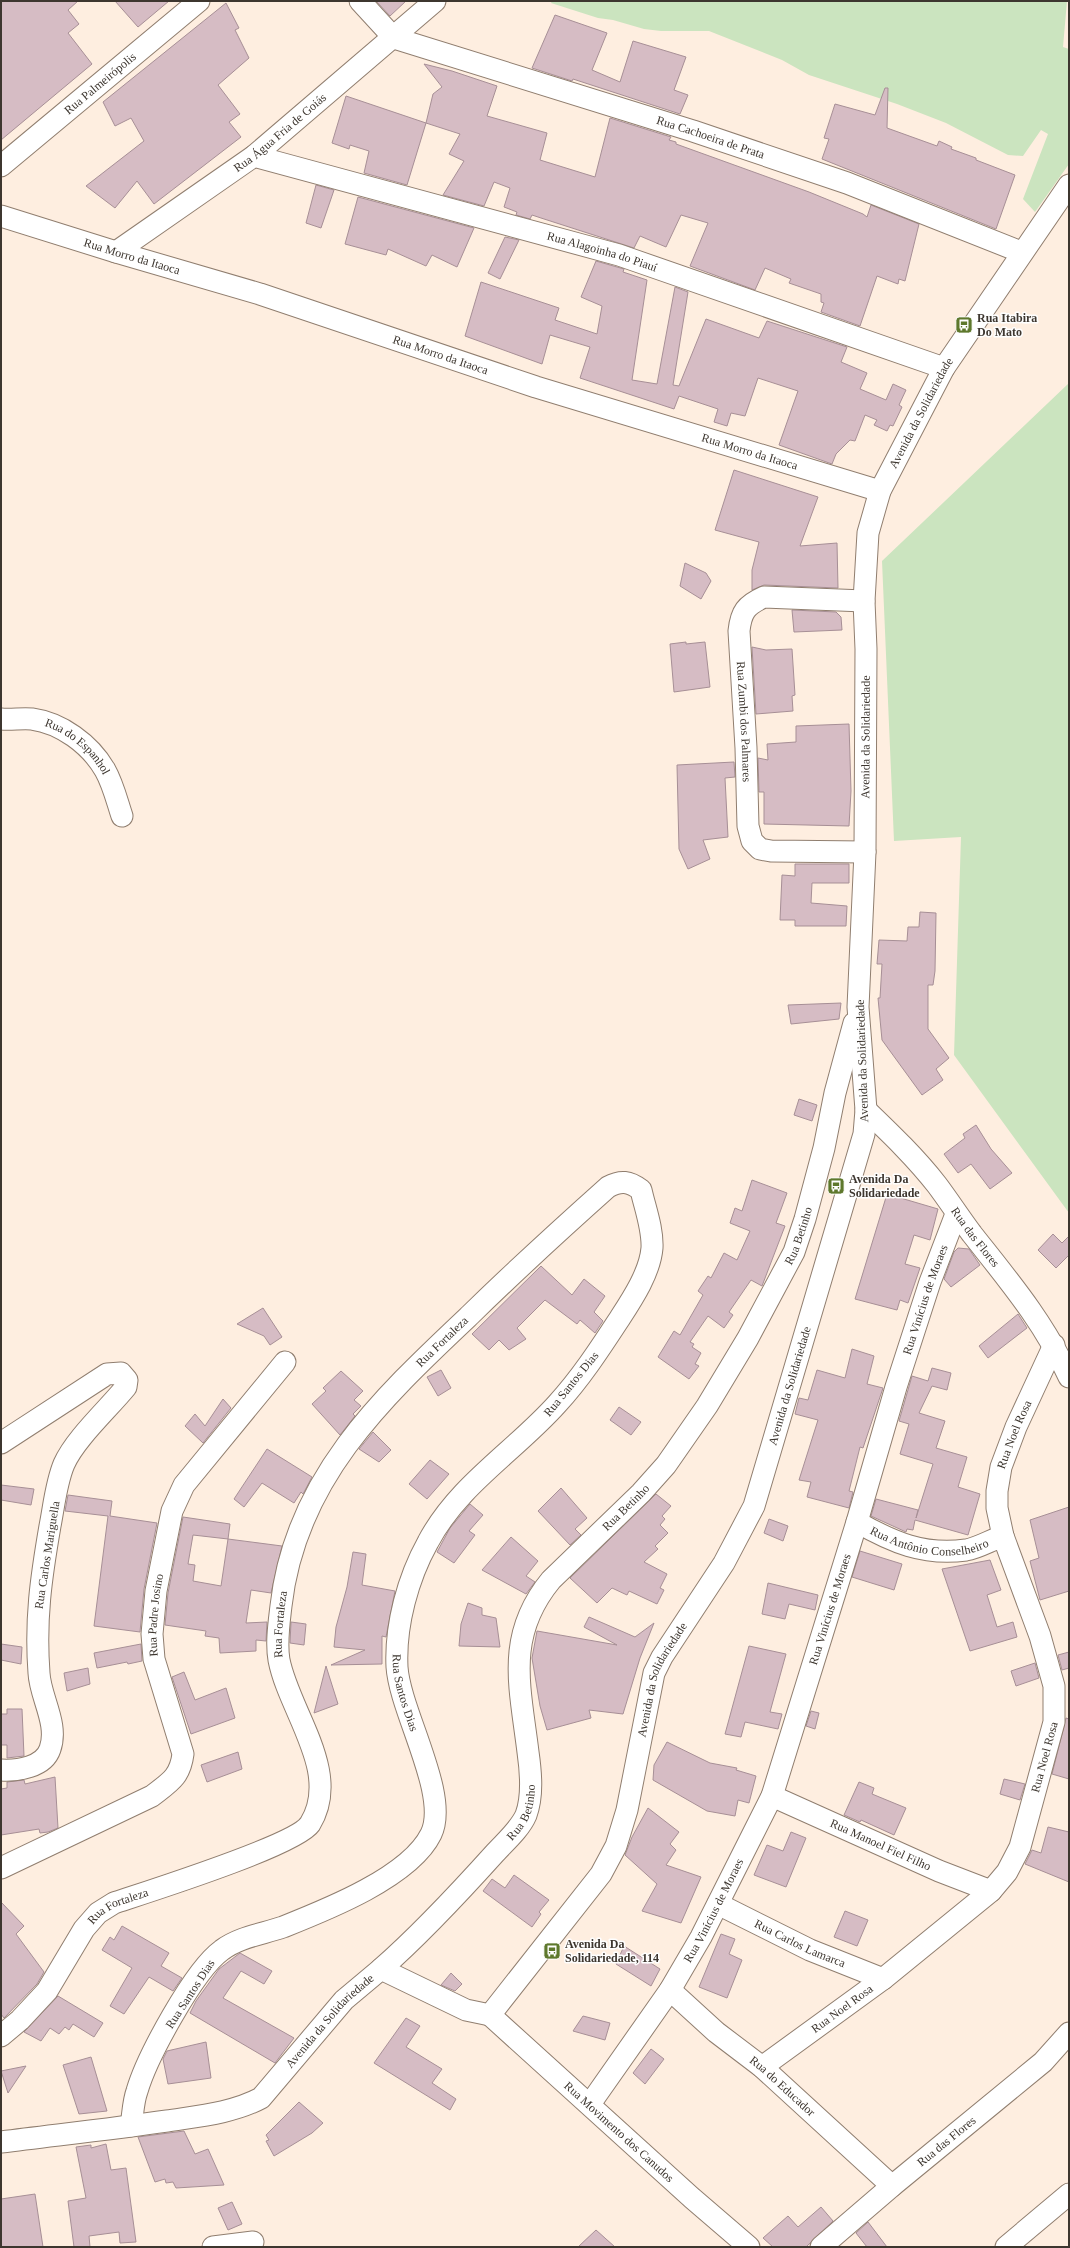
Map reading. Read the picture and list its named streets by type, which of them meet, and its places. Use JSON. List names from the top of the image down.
{
  "streets": {
    "street": [
      "Rua Palmeirópolis",
      "Rua Água Fria de Goiás",
      "Rua Cachoeira de Prata",
      "Rua Alagoinha do Piauí",
      "Rua Morro da Itaoca",
      "Avenida da Solidariedade",
      "Rua Zumbi dos Palmares",
      "Rua do Espanhol",
      "Rua Betinho",
      "Rua das Flores",
      "Rua Vinícius de Moraes",
      "Rua Fortaleza",
      "Rua Santos Dias",
      "Rua Noel Rosa",
      "Rua Antônio Conselheiro",
      "Rua Carlos Mariguella",
      "Rua Padre Josino",
      "Rua Manoel Fiel Filho",
      "Rua Carlos Lamarca",
      "Rua do Educador",
      "Rua Movimento dos Canudos"
    ]
  },
  "crossings": [
    ["Rua Água Fria de Goiás", "Rua Cachoeira de Prata"],
    ["Rua Água Fria de Goiás", "Rua Alagoinha do Piauí"],
    ["Rua Água Fria de Goiás", "Rua Morro da Itaoca"],
    ["Rua Cachoeira de Prata", "Avenida da Solidariedade"],
    ["Rua Alagoinha do Piauí", "Avenida da Solidariedade"],
    ["Rua Morro da Itaoca", "Avenida da Solidariedade"],
    ["Avenida da Solidariedade", "Rua Zumbi dos Palmares"],
    ["Avenida da Solidariedade", "Rua Betinho"],
    ["Avenida da Solidariedade", "Rua das Flores"],
    ["Avenida da Solidariedade", "Rua Santos Dias"],
    ["Avenida da Solidariedade", "Rua Movimento dos Canudos"],
    ["Rua das Flores", "Rua Vinícius de Moraes"],
    ["Rua das Flores", "Rua Noel Rosa"],
    ["Rua das Flores", "Rua do Educador"],
    ["Rua Vinícius de Moraes", "Rua Antônio Conselheiro"],
    ["Rua Vinícius de Moraes", "Rua Manoel Fiel Filho"],
    ["Rua Vinícius de Moraes", "Rua Carlos Lamarca"],
    ["Rua Vinícius de Moraes", "Rua do Educador"],
    ["Rua Vinícius de Moraes", "Rua Movimento dos Canudos"],
    ["Rua Fortaleza", "Rua Santos Dias"],
    ["Rua Noel Rosa", "Rua Antônio Conselheiro"],
    ["Rua Noel Rosa", "Rua Manoel Fiel Filho"],
    ["Rua Noel Rosa", "Rua Carlos Lamarca"],
    ["Rua Noel Rosa", "Rua do Educador"]
  ],
  "places": {
    "bus stop": ["Rua Itabira Do Mato", "Avenida Da Solidariedade", "Avenida Da Solidariedade, 114"]
  }
}
